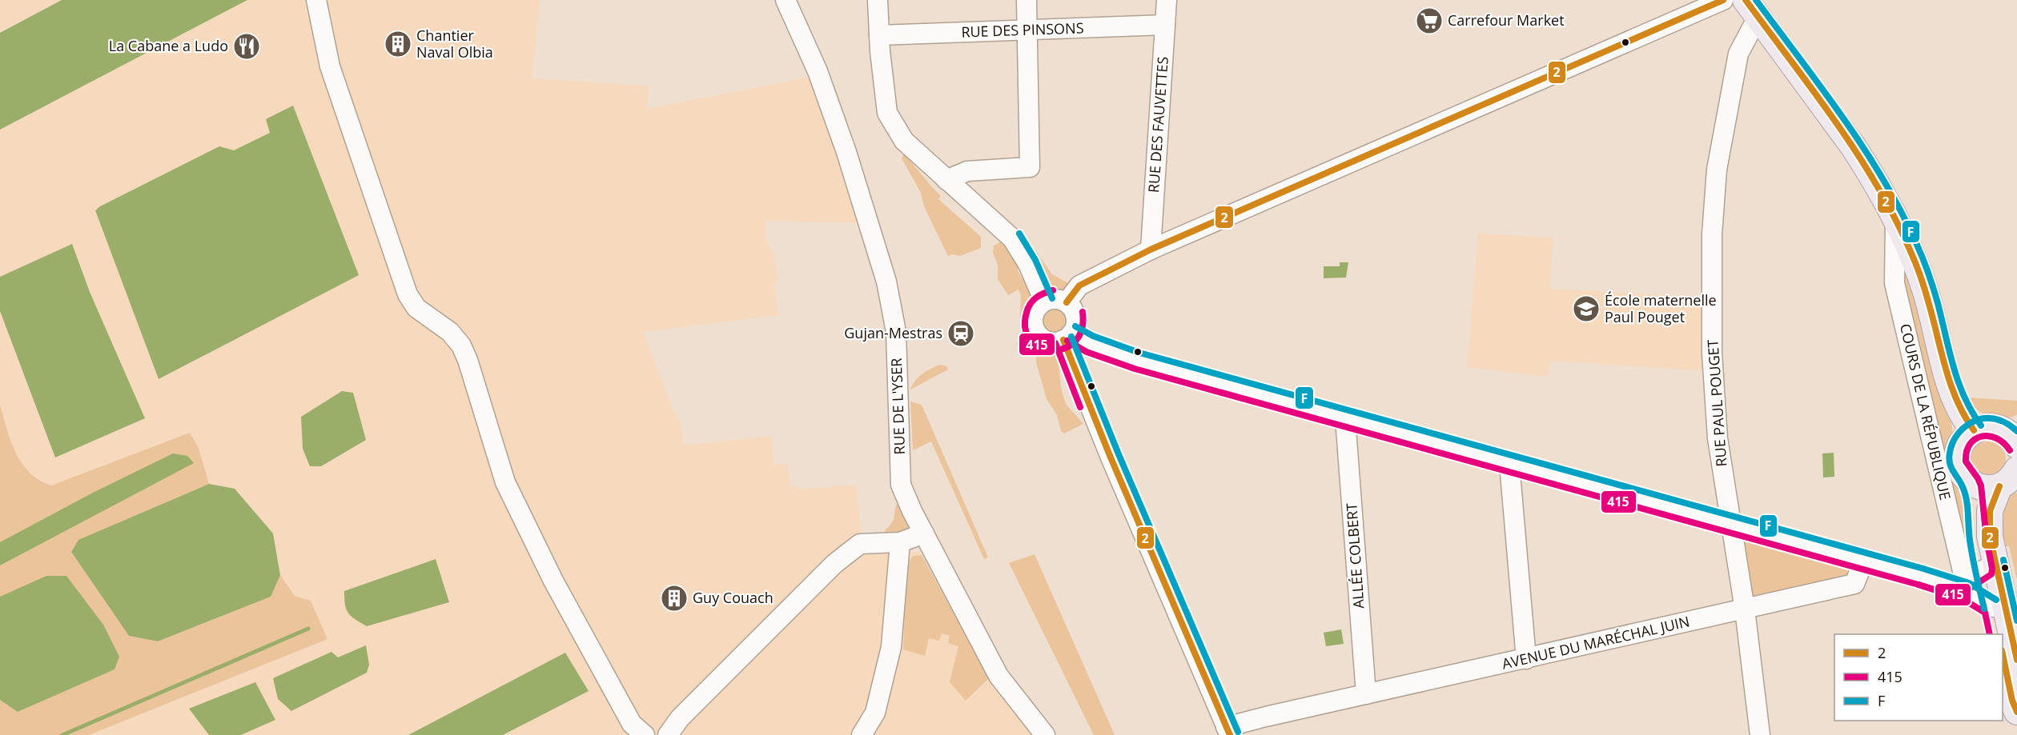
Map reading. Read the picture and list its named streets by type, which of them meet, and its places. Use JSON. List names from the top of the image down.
{
  "streets": {
    "main road": ["COURS DE LA RÉPUBLIQUE"],
    "street": [
      "RUE DES PINSONS",
      "RUE DES FAUVETTES",
      "RUE PAUL POUGET",
      "RUE DE L'YSER",
      "ALLÉE COLBERT",
      "AVENUE DU MARÉCHAL JUIN"
    ]
  },
  "crossings": [
    ["RUE DES PINSONS", "RUE DES FAUVETTES"],
    ["RUE PAUL POUGET", "COURS DE LA RÉPUBLIQUE"],
    ["RUE PAUL POUGET", "AVENUE DU MARÉCHAL JUIN"],
    ["ALLÉE COLBERT", "AVENUE DU MARÉCHAL JUIN"]
  ],
  "places": {
    "supermarket": ["Carrefour Market"],
    "building": ["Chantier Naval Olbia", "Guy Couach"],
    "restaurant": ["La Cabane a Ludo"],
    "school or university": ["École maternelle Paul Pouget"],
    "station": ["Gujan-Mestras"]
  },
  "lines": ["transit line 2", "transit line F", "transit line 415"],
  "legend": ["2", "415", "F"]
}
